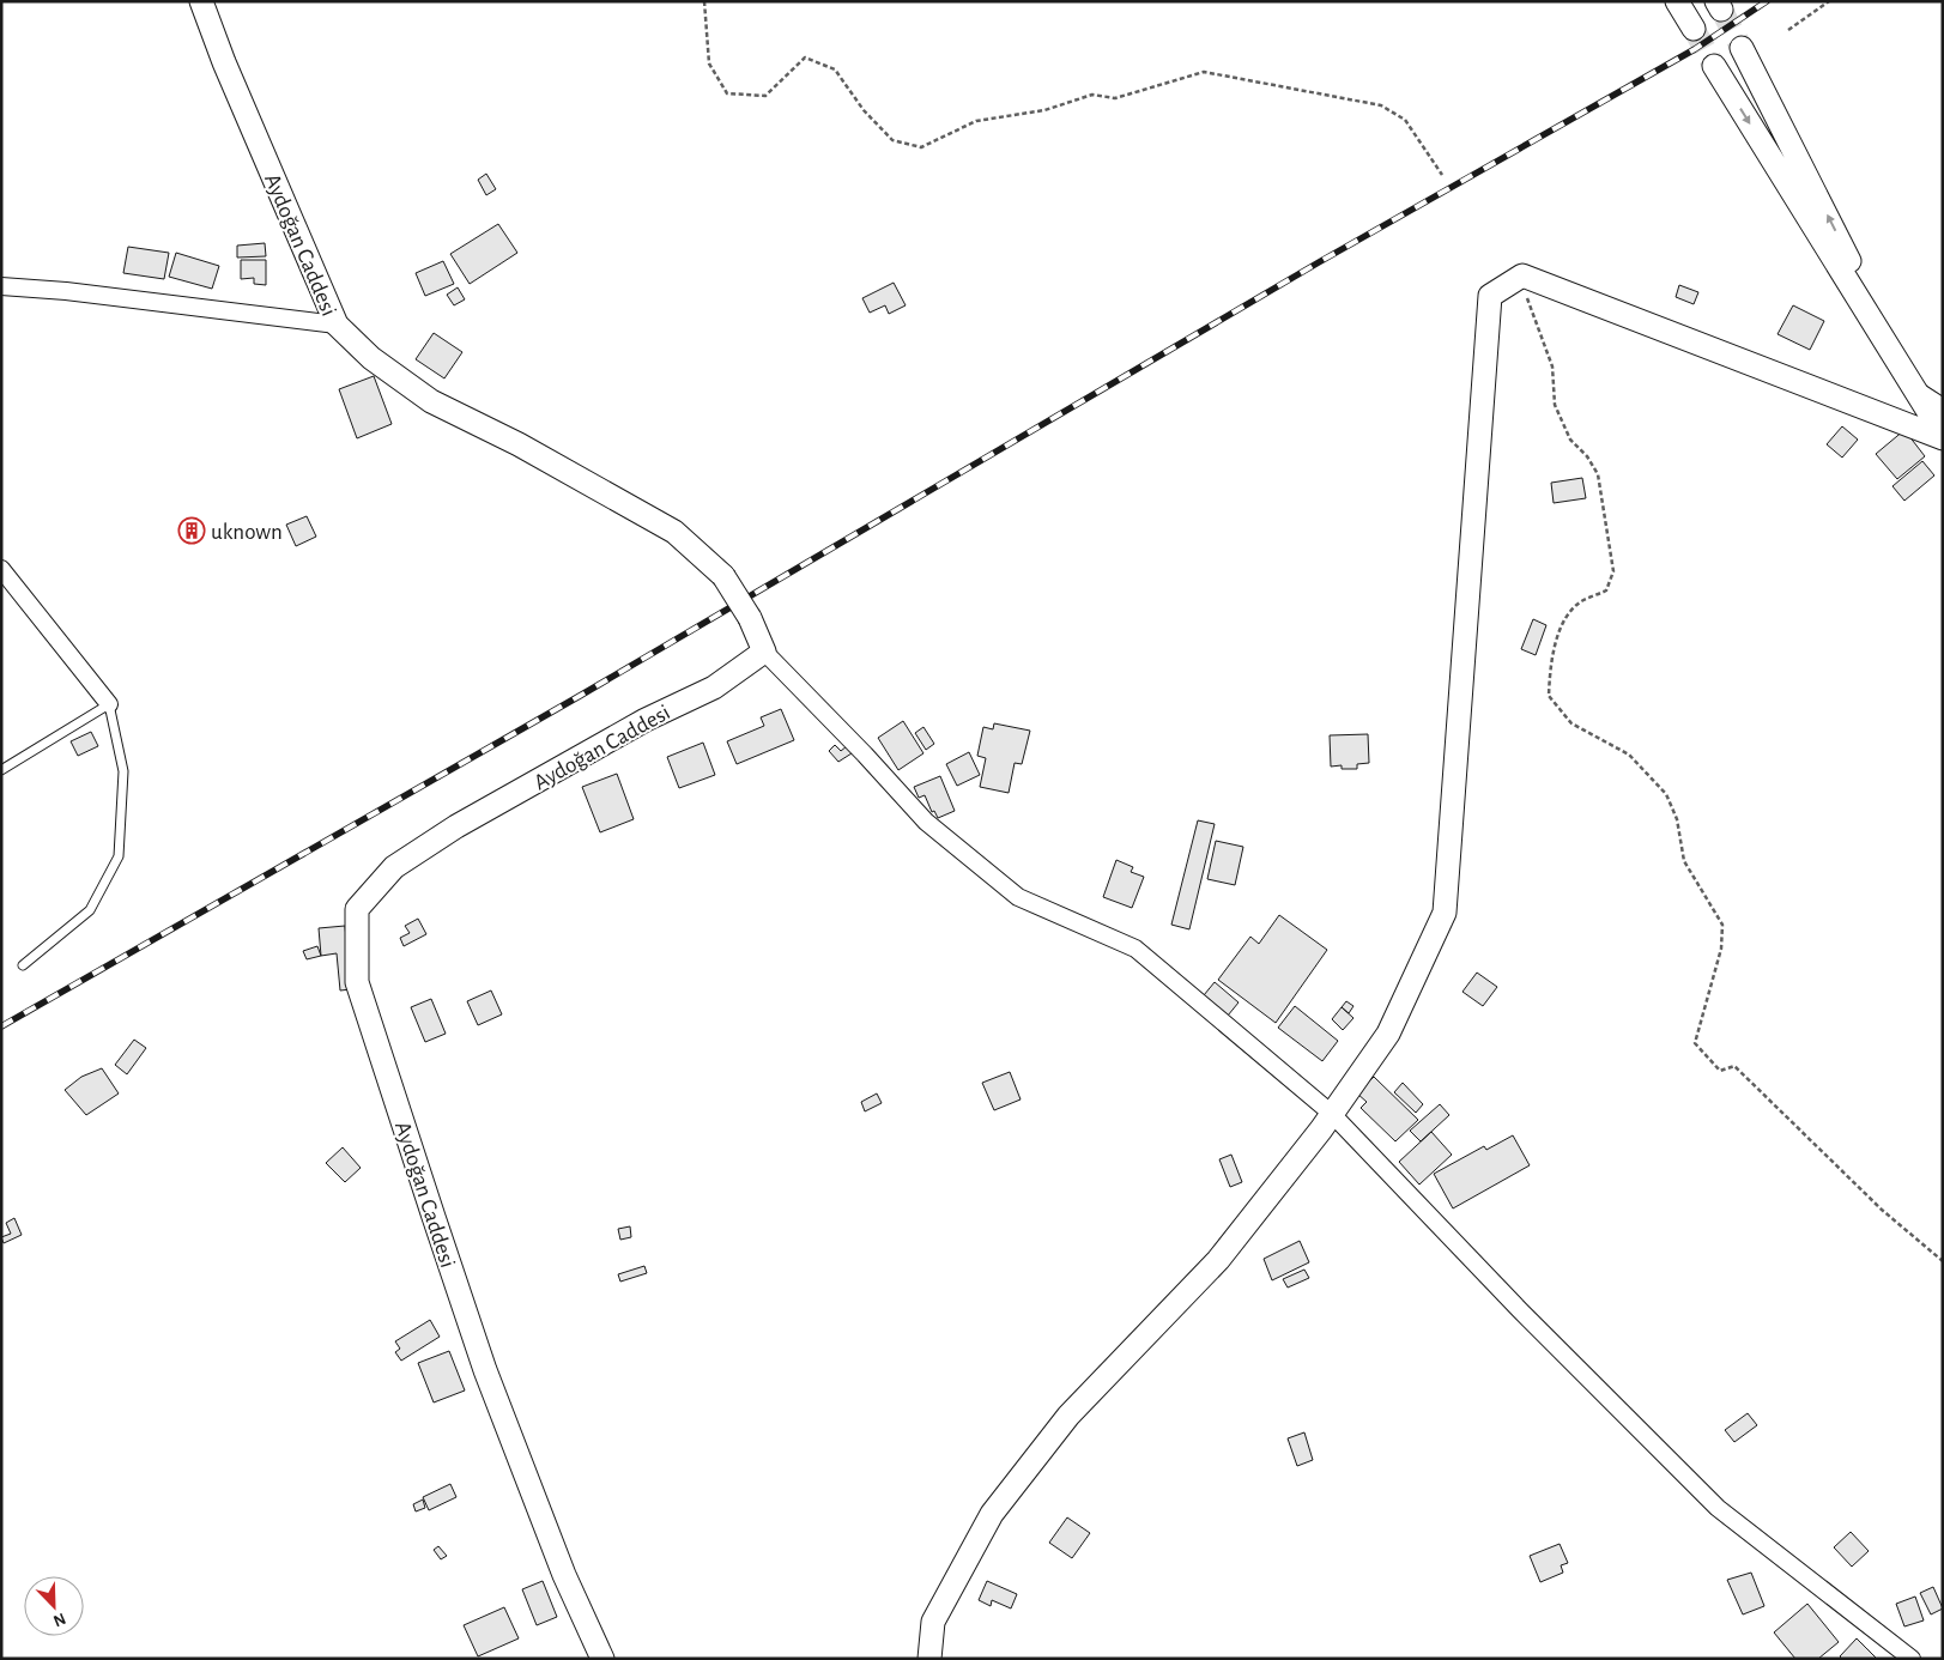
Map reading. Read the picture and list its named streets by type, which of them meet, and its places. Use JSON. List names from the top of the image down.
{
  "streets": {
    "street": ["Aydoğan Caddesi"]
  },
  "places": {
    "building": ["uknown"]
  },
  "north": "bottom right"
}
